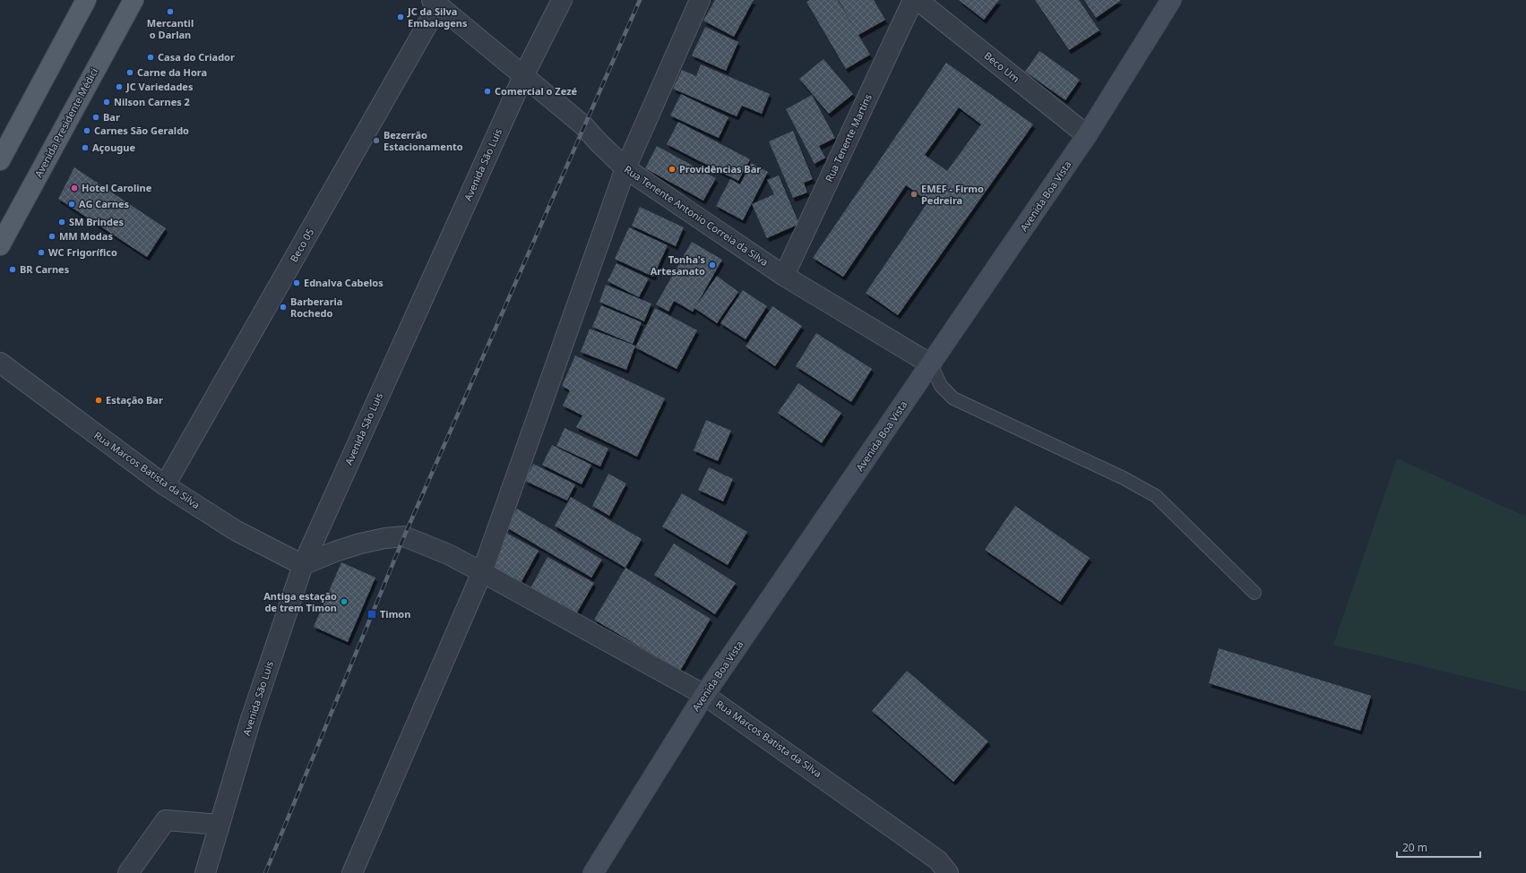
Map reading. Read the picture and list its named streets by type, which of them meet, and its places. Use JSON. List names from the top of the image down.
{
  "streets": {
    "main road": ["Avenida Presidente Médici"],
    "street": [
      "Beco Um",
      "Rua Tenente Martins",
      "Avenida São Luis",
      "Avenida Boa Vista",
      "Rua Tenente Antonio Correia da Silva",
      "Beco 05",
      "Rua Marcos Batista da Silva"
    ]
  },
  "crossings": [
    ["Beco Um", "Avenida Boa Vista"],
    ["Rua Tenente Martins", "Rua Tenente Antonio Correia da Silva"],
    ["Avenida São Luis", "Rua Tenente Antonio Correia da Silva"],
    ["Avenida São Luis", "Rua Marcos Batista da Silva"],
    ["Avenida Boa Vista", "Rua Tenente Antonio Correia da Silva"],
    ["Avenida Boa Vista", "Rua Marcos Batista da Silva"],
    ["Rua Tenente Antonio Correia da Silva", "Beco 05"],
    ["Beco 05", "Rua Marcos Batista da Silva"]
  ],
  "places": {
    "other": [
      "Mercantil o Darlan",
      "JC da Silva Embalagens",
      "Casa do Criador",
      "Carne da Hora",
      "JC Variedades",
      "Comercial o Zezé",
      "Nilson Carnes 2",
      "Bar",
      "Carnes São Geraldo",
      "Bezerrão Estacionamento",
      "Açougue",
      "Providências Bar",
      "Hotel Caroline",
      "EMEF - Firmo Pedreira",
      "AG Carnes",
      "SM Brindes",
      "MM Modas",
      "WC Frigorífico",
      "Tonha's Artesanato",
      "BR Carnes",
      "Ednalva Cabelos",
      "Barberaria Rochedo",
      "Estação Bar",
      "Antiga estação de trem Timon"
    ],
    "transit": ["Timon"]
  },
  "scale_bar": "20 m"
}
